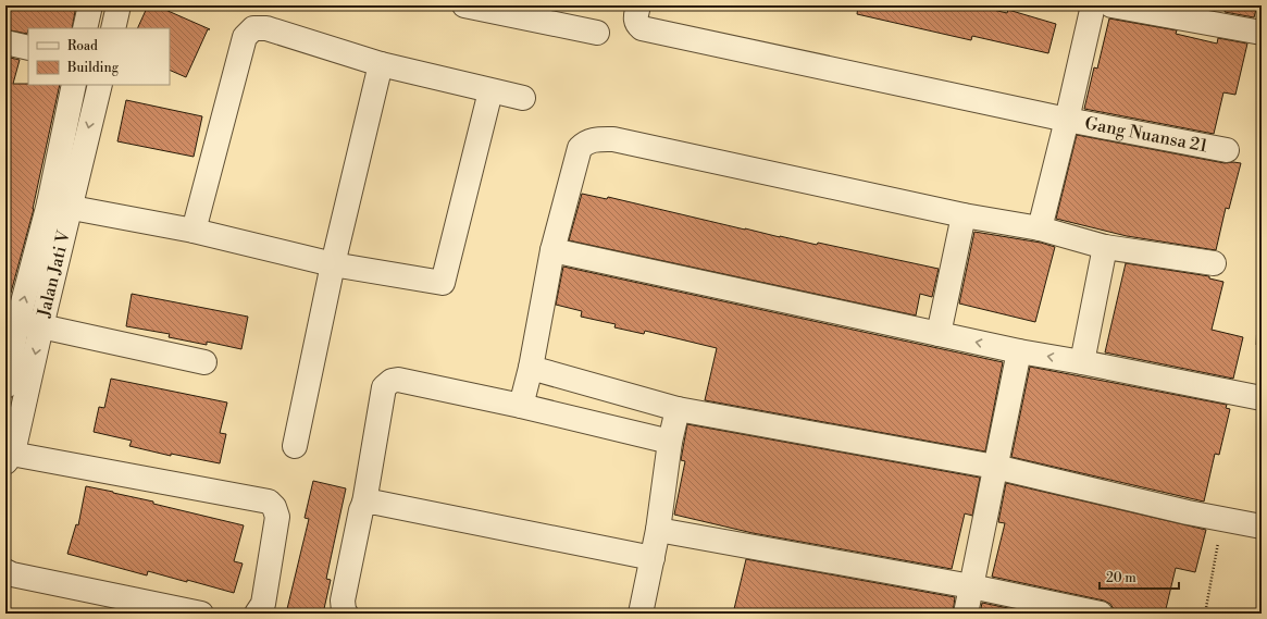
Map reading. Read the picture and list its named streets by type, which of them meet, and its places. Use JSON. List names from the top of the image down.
{
  "streets": {
    "street": ["Gang Nuansa 21", "Jalan Jati V"]
  },
  "legend": ["Road", "Building"],
  "scale_bar": "20 m"
}
